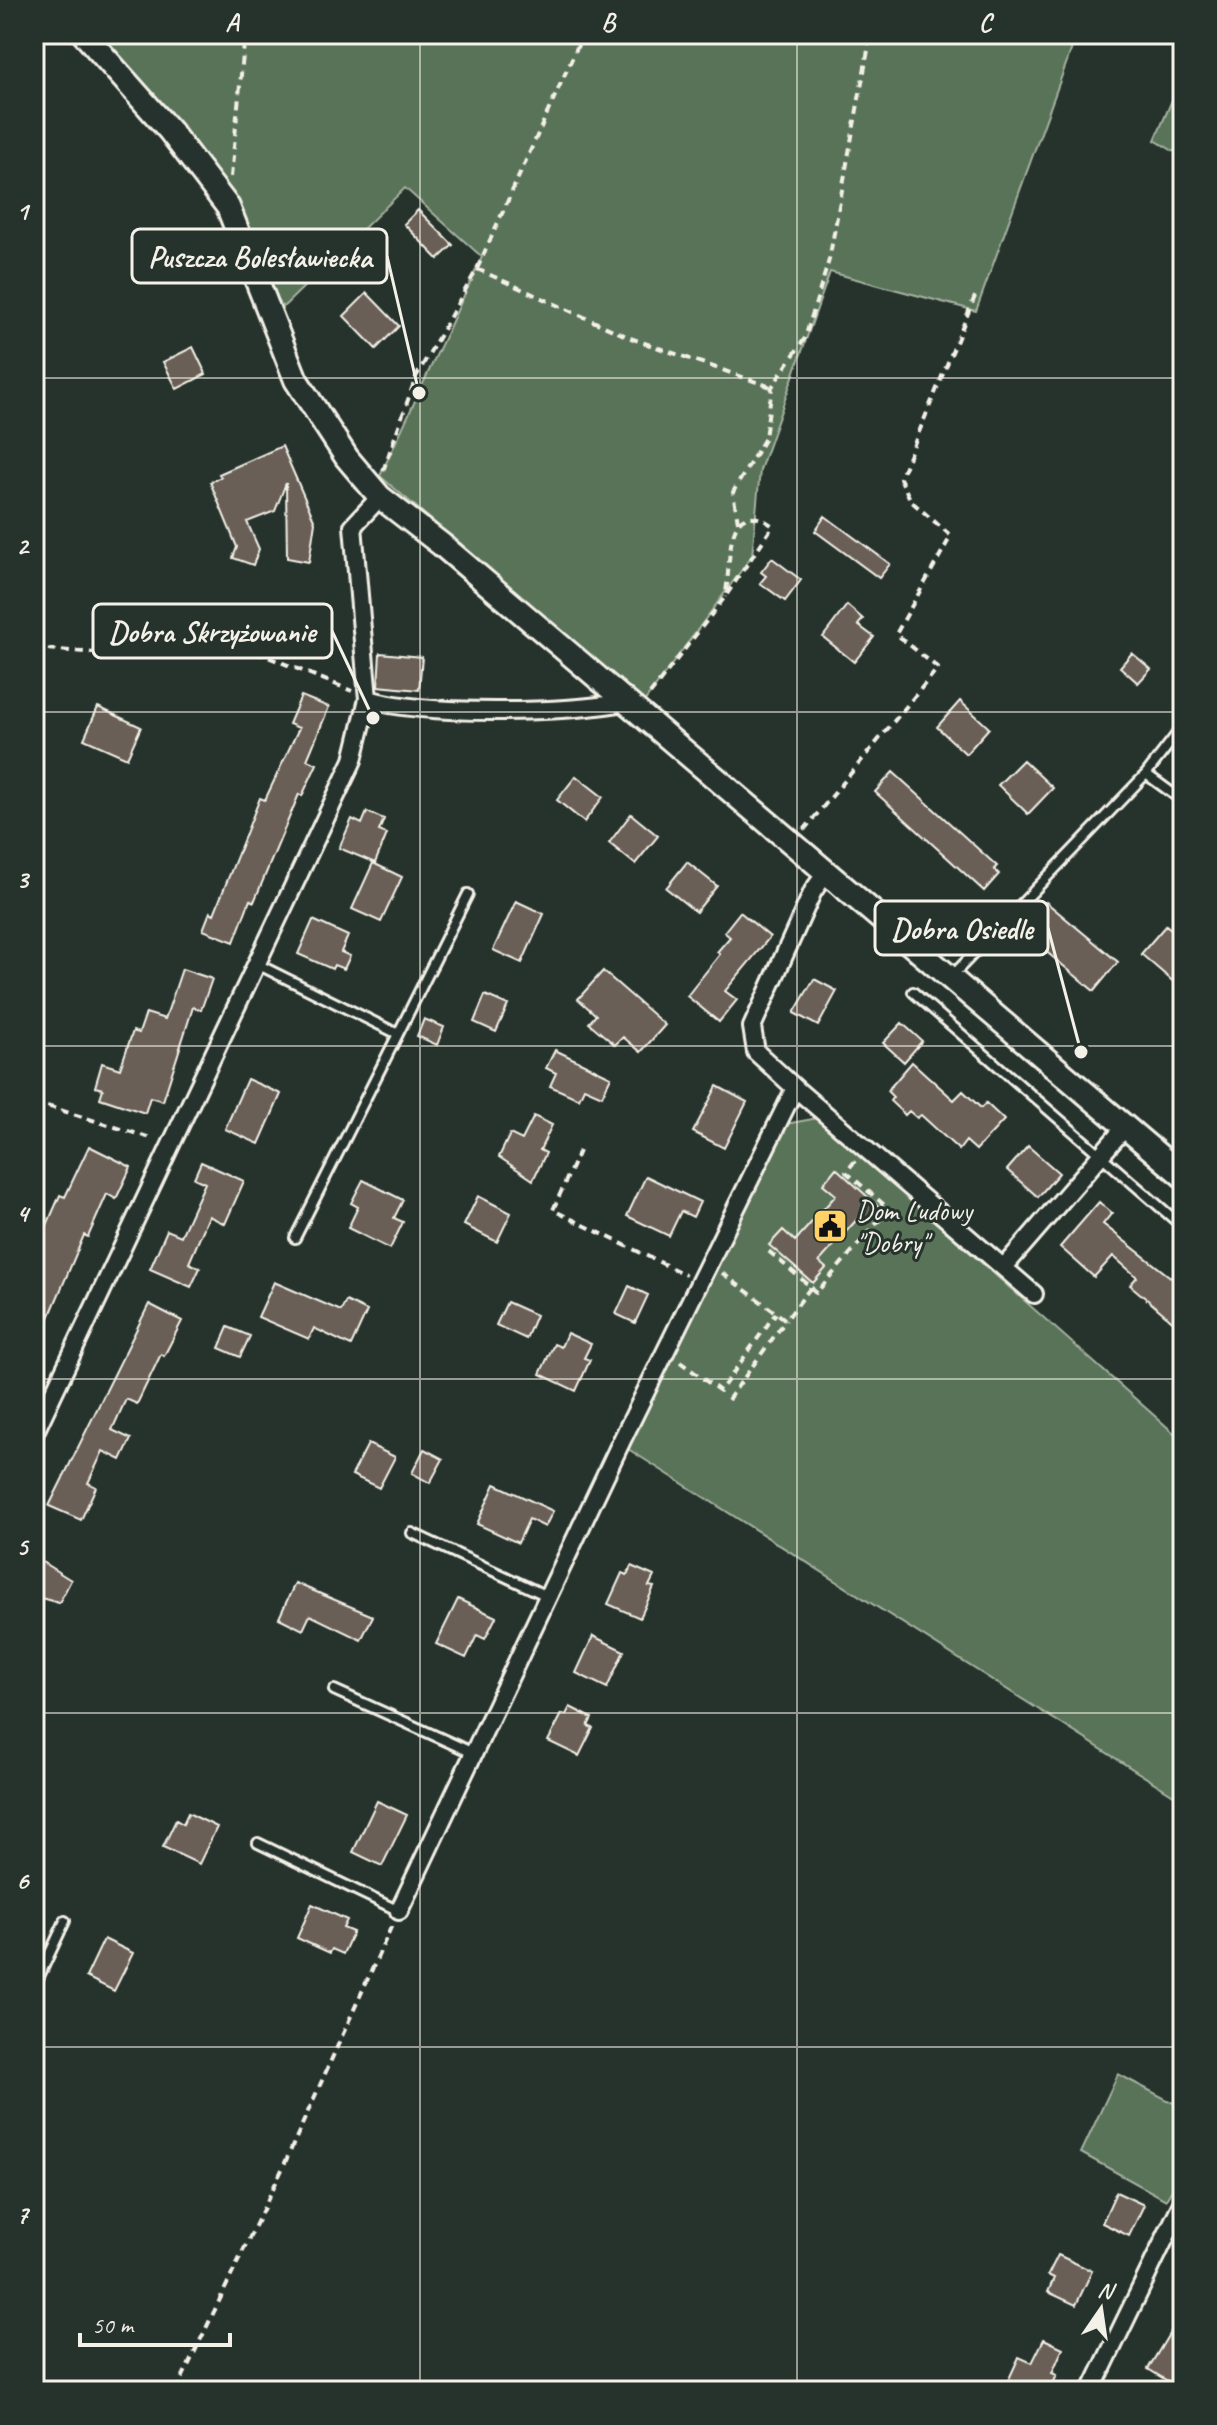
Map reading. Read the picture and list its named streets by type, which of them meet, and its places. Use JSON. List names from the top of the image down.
{
  "places": {
    "other": ["Puszcza Bolesławiecka", "Dobra Skrzyżowanie", "Dobra Osiedle"],
    "public building": ["Dom Ludowy \"Dobry\""]
  },
  "scale_bar": "50 m",
  "north": "top",
  "grid": {
    "columns": ["A", "B", "C"],
    "rows": [
      "1",
      "2",
      "3",
      "4",
      "5",
      "6",
      "7"
    ]
  }
}
